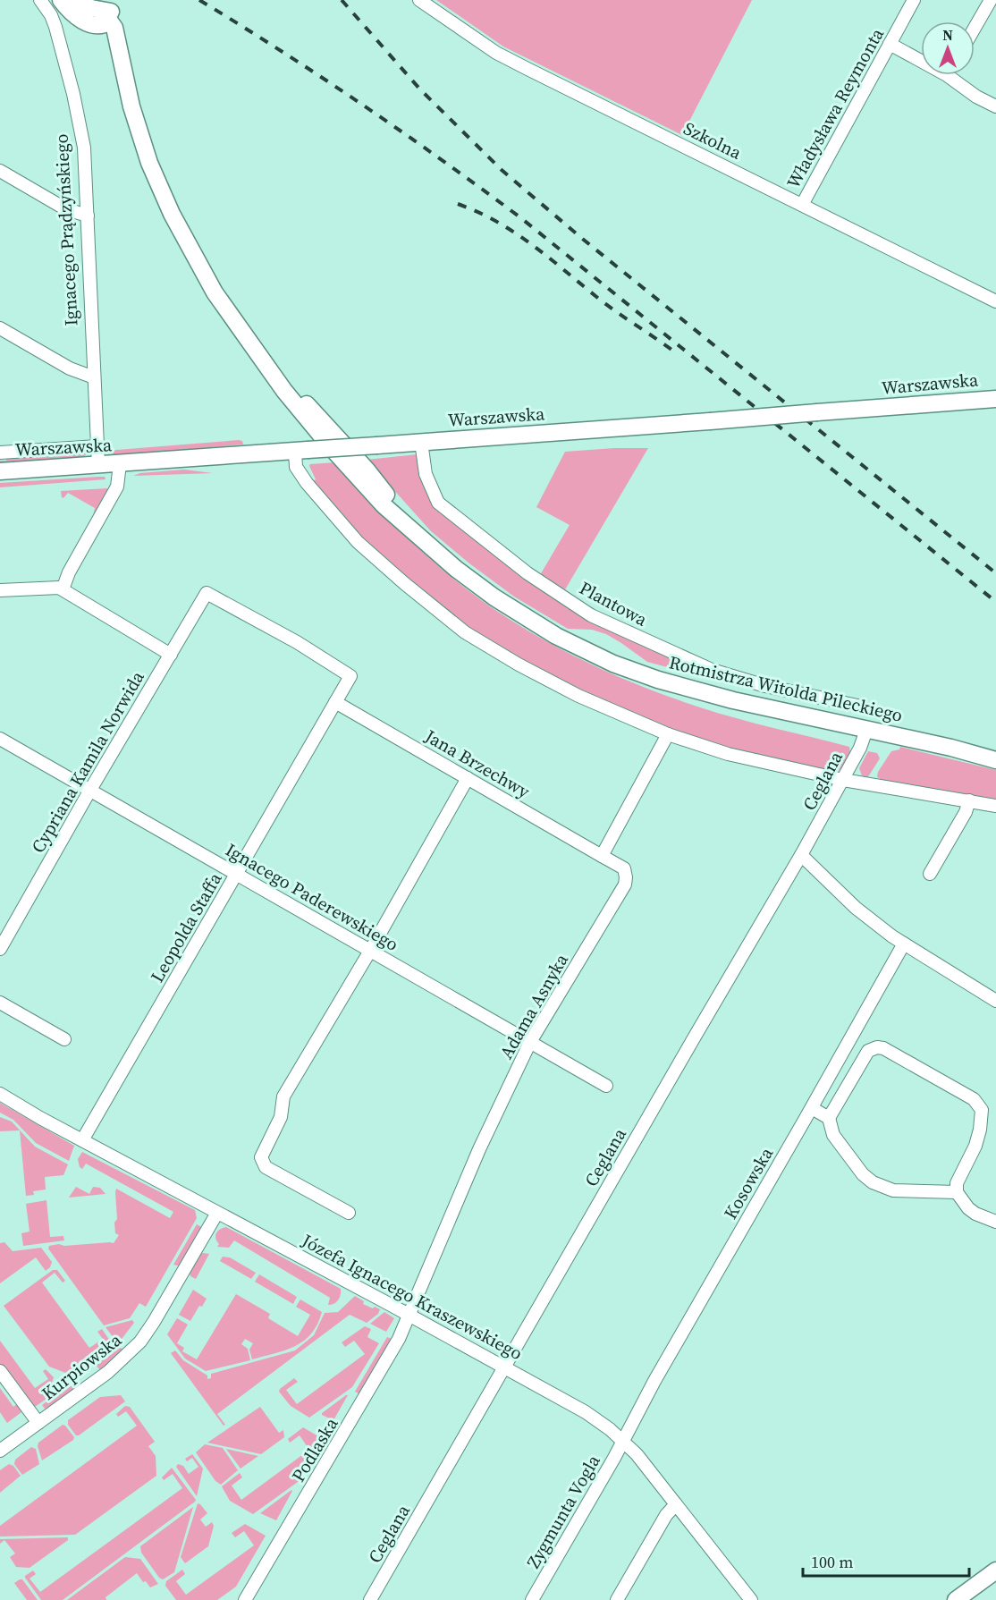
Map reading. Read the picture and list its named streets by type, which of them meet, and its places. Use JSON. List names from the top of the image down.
{
  "streets": {
    "main road": ["Warszawska", "Rotmistrza Witolda Pileckiego"],
    "street": [
      "Władysława Reymonta",
      "Szkolna",
      "Ignacego Prądzyńskiego",
      "Plantowa",
      "Cypriana Kamila Norwida",
      "Jana Brzechwy",
      "Ceglana",
      "Ignacego Paderewskiego",
      "Leopolda Staffa",
      "Adama Asnyka",
      "Kosowska",
      "Józefa Ignacego Kraszewskiego",
      "Kurpiowska",
      "Podlaska",
      "Zygmunta Vogla"
    ]
  },
  "crossings": [
    ["Władysława Reymonta", "Szkolna"],
    ["Ignacego Prądzyńskiego", "Warszawska"],
    ["Warszawska", "Plantowa"],
    ["Rotmistrza Witolda Pileckiego", "Ceglana"],
    ["Cypriana Kamila Norwida", "Ignacego Paderewskiego"],
    ["Cypriana Kamila Norwida", "Leopolda Staffa"],
    ["Jana Brzechwy", "Leopolda Staffa"],
    ["Jana Brzechwy", "Adama Asnyka"],
    ["Ceglana", "Józefa Ignacego Kraszewskiego"],
    ["Ignacego Paderewskiego", "Leopolda Staffa"],
    ["Ignacego Paderewskiego", "Adama Asnyka"],
    ["Leopolda Staffa", "Józefa Ignacego Kraszewskiego"],
    ["Adama Asnyka", "Józefa Ignacego Kraszewskiego"],
    ["Adama Asnyka", "Podlaska"],
    ["Kosowska", "Józefa Ignacego Kraszewskiego"],
    ["Kosowska", "Zygmunta Vogla"],
    ["Józefa Ignacego Kraszewskiego", "Kurpiowska"],
    ["Józefa Ignacego Kraszewskiego", "Podlaska"],
    ["Józefa Ignacego Kraszewskiego", "Zygmunta Vogla"]
  ],
  "scale_bar": "100 m",
  "north": "top"
}
